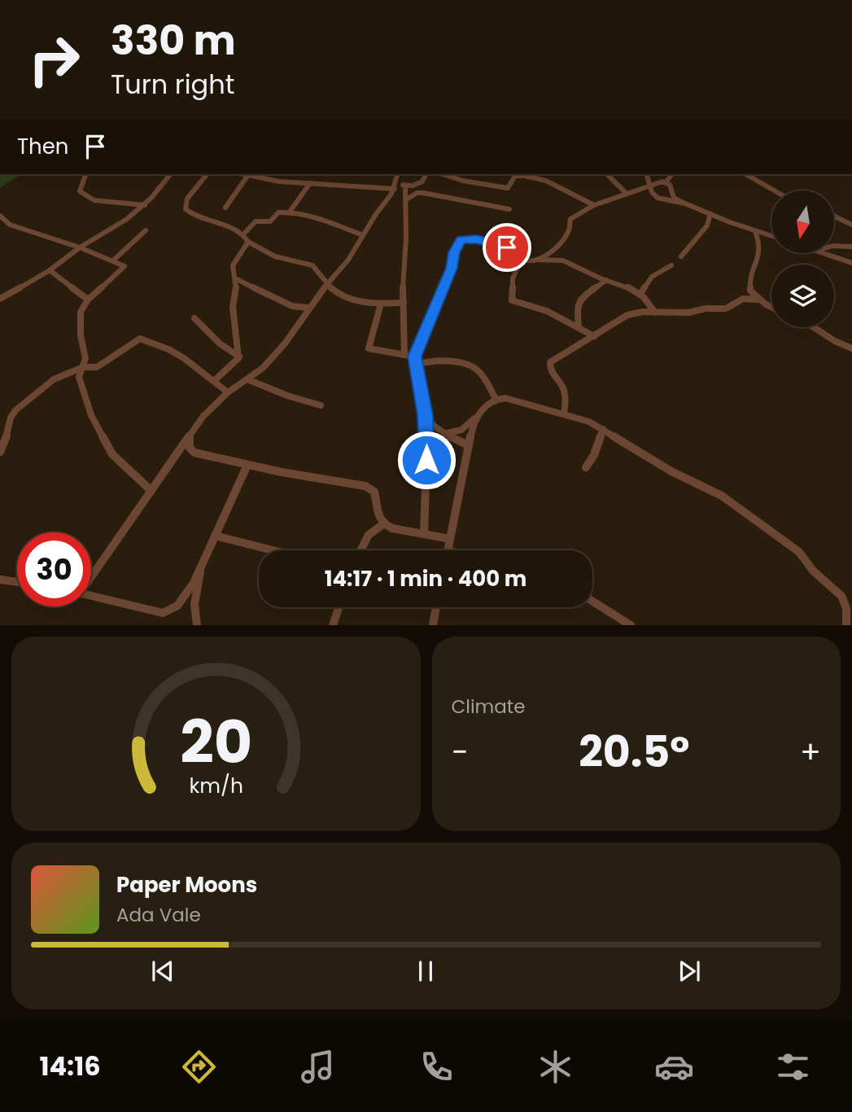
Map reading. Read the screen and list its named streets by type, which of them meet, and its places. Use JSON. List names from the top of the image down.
{
  "north": "bottom",
  "page": {
    "turn": ["330 m", "Turn right"],
    "then": "Then",
    "limit": "30",
    "trip": "14:17 · 1 min · 400 m",
    "tile": "Climate",
    "heat": ["−", "20.5°", "+"],
    "song": ["Paper Moons", "Ada Vale"],
    "tabs": "14:16",
    "gauge": ["20", "km/h"]
  }
}
